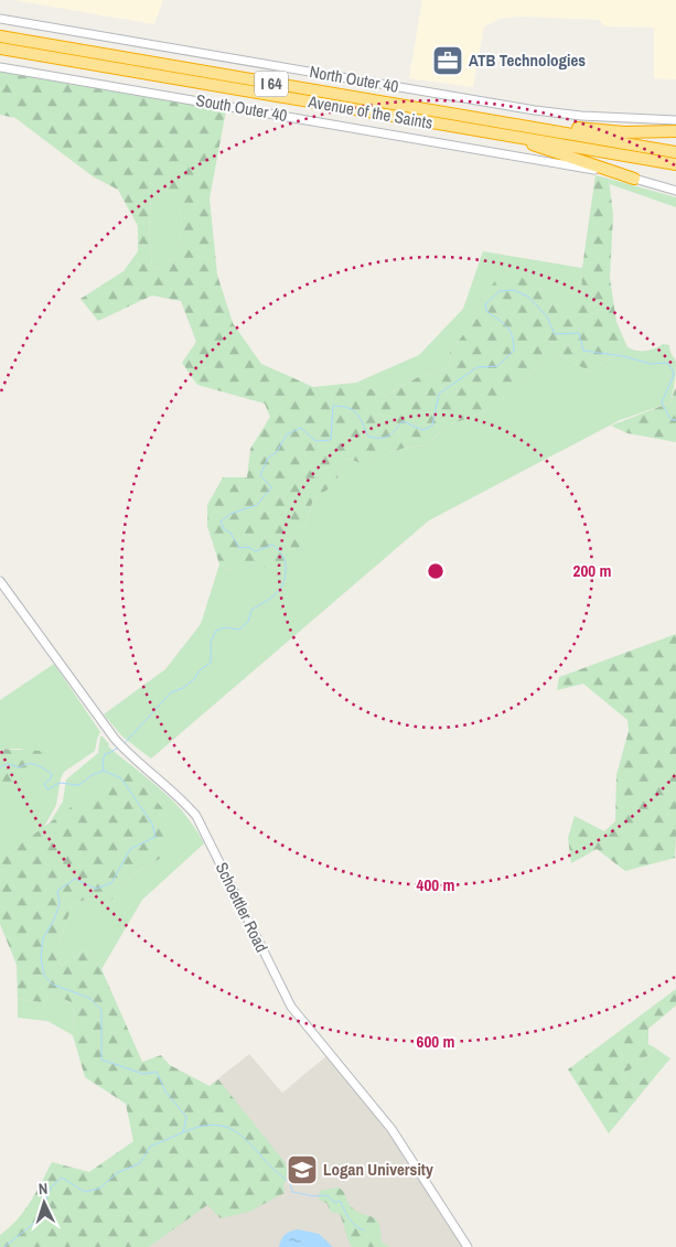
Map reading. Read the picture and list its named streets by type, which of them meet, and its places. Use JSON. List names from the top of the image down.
{
  "streets": {
    "highway": ["I 64", "Avenue of the Saints"],
    "street": ["North Outer 40", "South Outer 40", "Schoettler Road"]
  },
  "places": {
    "office": ["ATB Technologies"],
    "school or university": ["Logan University"]
  },
  "north": "top",
  "rings": ["200 m", "400 m", "600 m"]
}
